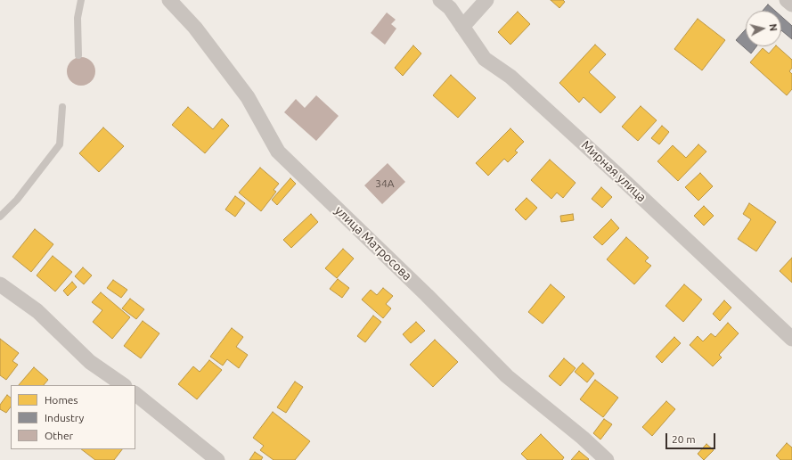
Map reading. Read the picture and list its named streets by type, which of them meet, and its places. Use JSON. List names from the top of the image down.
{
  "streets": {
    "street": ["Мирная улица", "улица Матросова"]
  },
  "house_numbers": ["34А"],
  "legend": ["Homes", "Industry", "Other"],
  "scale_bar": "20 m",
  "north": "right"
}
